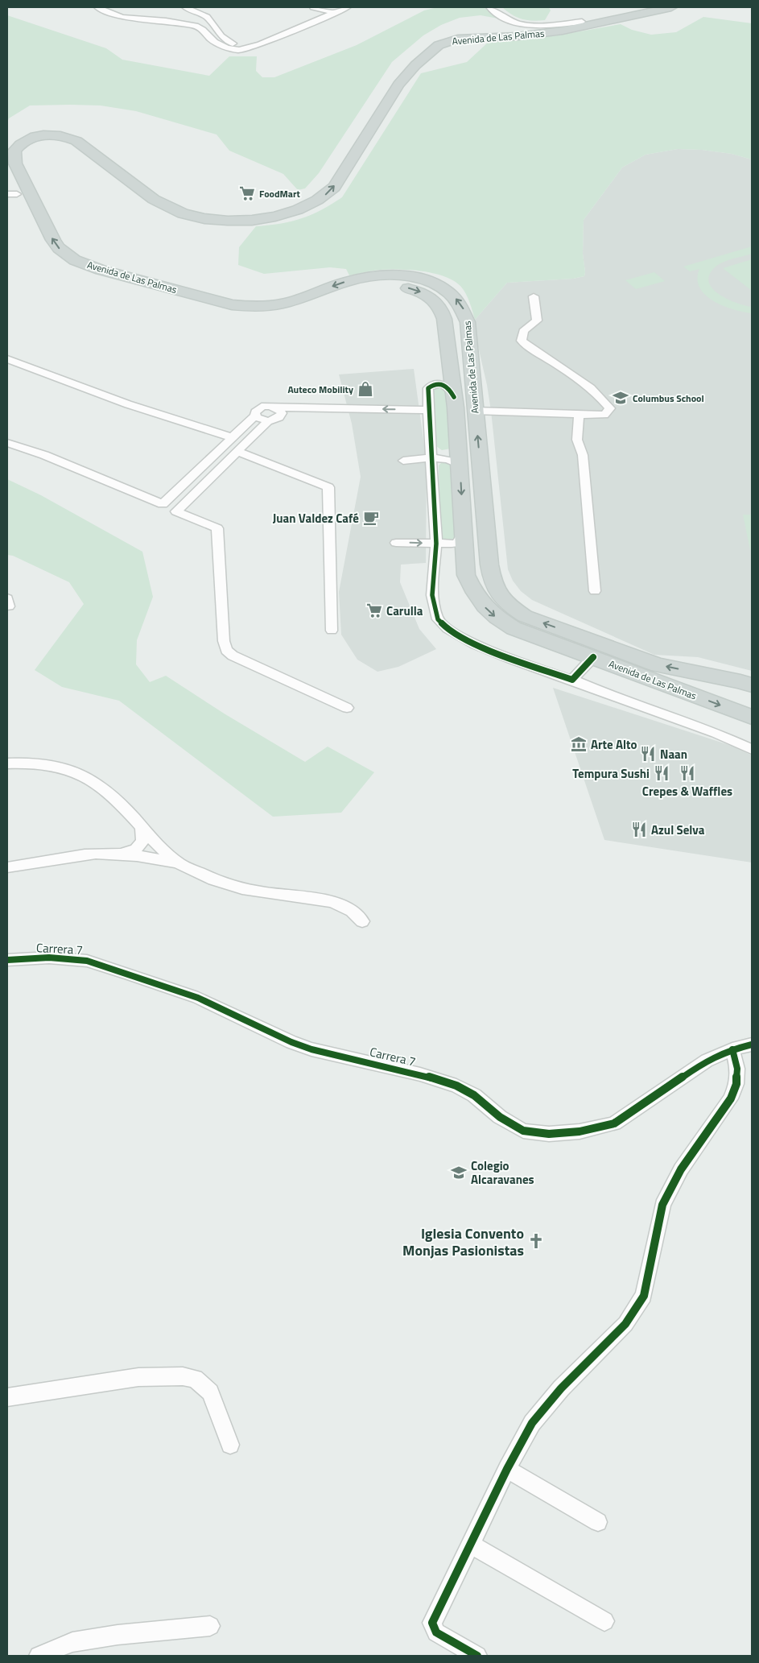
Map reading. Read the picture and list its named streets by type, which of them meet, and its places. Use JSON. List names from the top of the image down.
{
  "streets": {
    "main road": ["Avenida de Las Palmas"],
    "street": ["Carrera 7"]
  },
  "places": {
    "supermarket": ["FoodMart", "Carulla"],
    "shop": ["Auteco Mobility"],
    "school or university": ["Columbus School", "Colegio Alcaravanes"],
    "cafe": ["Juan Valdez Café"],
    "museum": ["Arte Alto"],
    "restaurant": [
      "Naan",
      "Tempura Sushi",
      "Crepes & Waffles",
      "Azul Selva"
    ],
    "church": ["Iglesia Convento Monjas Pasionistas"]
  }
}
